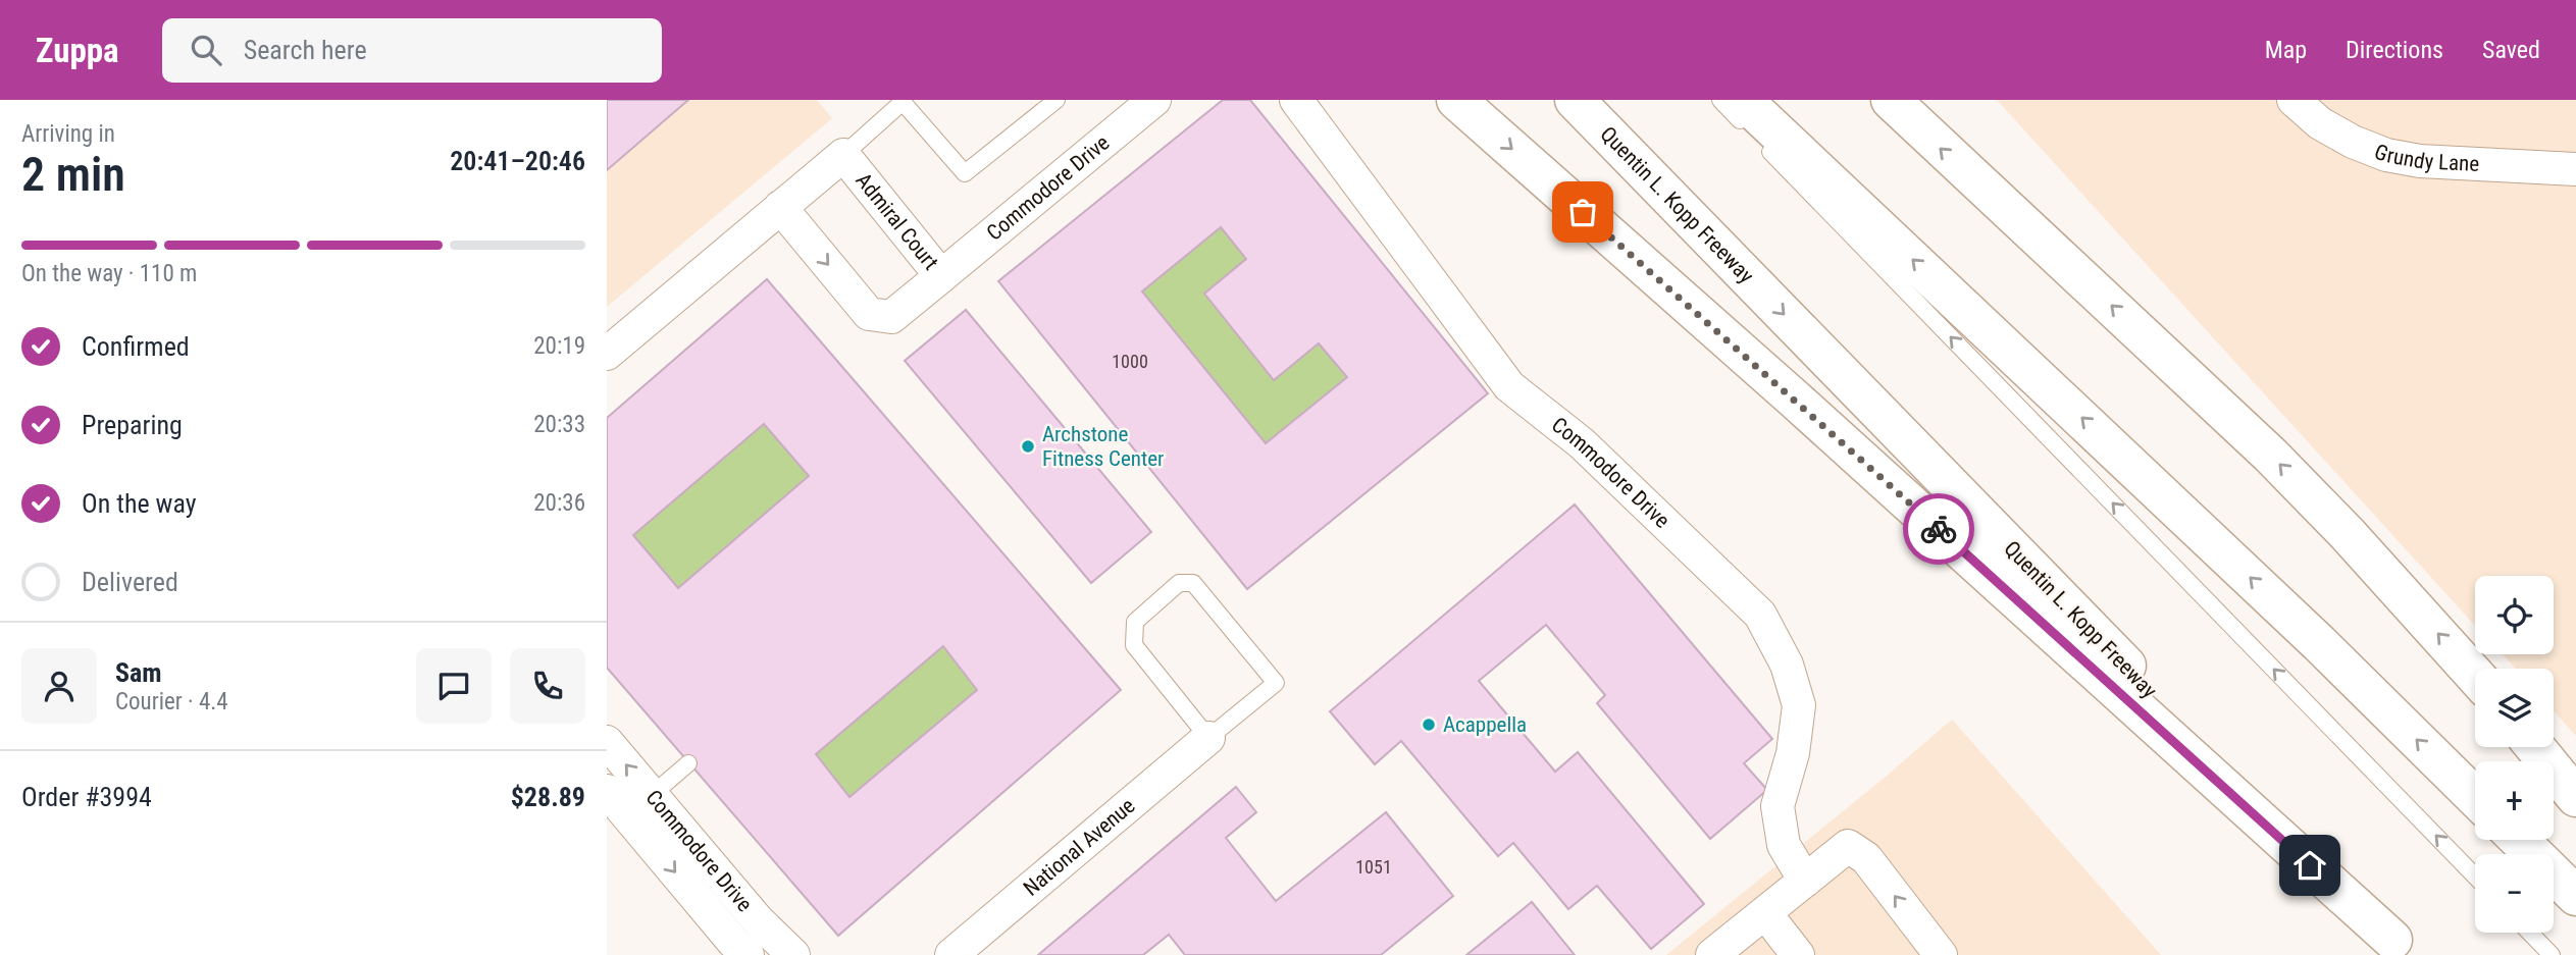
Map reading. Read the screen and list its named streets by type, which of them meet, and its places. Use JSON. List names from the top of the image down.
{
  "streets": {
    "highway": ["Quentin L. Kopp Freeway"],
    "street": [
      "Grundy Lane",
      "Commodore Drive",
      "Admiral Court",
      "National Avenue"
    ]
  },
  "crossings": [
    ["Commodore Drive", "Admiral Court"]
  ],
  "places": ["Archstone Fitness Center", "Acappella"],
  "house_numbers": ["1000", "1051"],
  "page": {
    "header": "Zuppa",
    "search": "Search here",
    "nav": ["Map", "Directions", "Saved"],
    "heading": ["2 min", "Arriving in", "20:41–20:46"],
    "panel": [
      "Sam",
      "Courier · 4.4",
      "Order #3994",
      "$28.89"
    ],
    "bar": "On the way · 110 m",
    "list": [
      ["Confirmed", "20:19"],
      ["Preparing", "20:33"],
      ["On the way", "20:36"],
      "Delivered"
    ],
    "map_buttons": ["+", "−"]
  }
}
